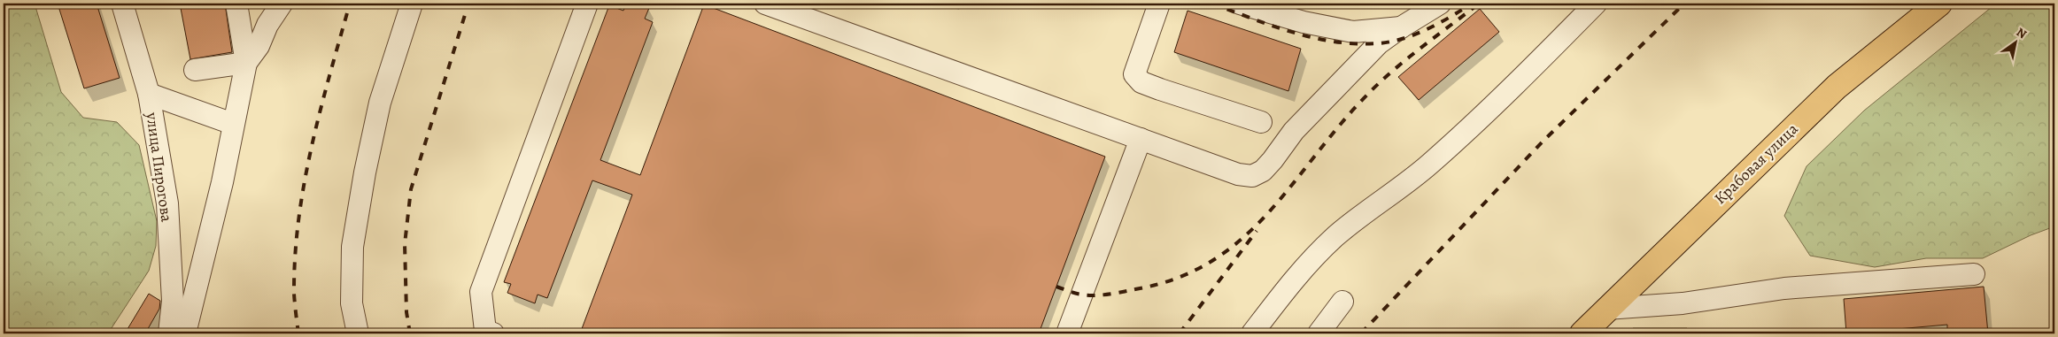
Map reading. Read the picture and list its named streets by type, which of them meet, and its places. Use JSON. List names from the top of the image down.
{
  "streets": {
    "main road": ["Крабовая улица"],
    "street": ["улица Пирогова"]
  },
  "north": "top right"
}
